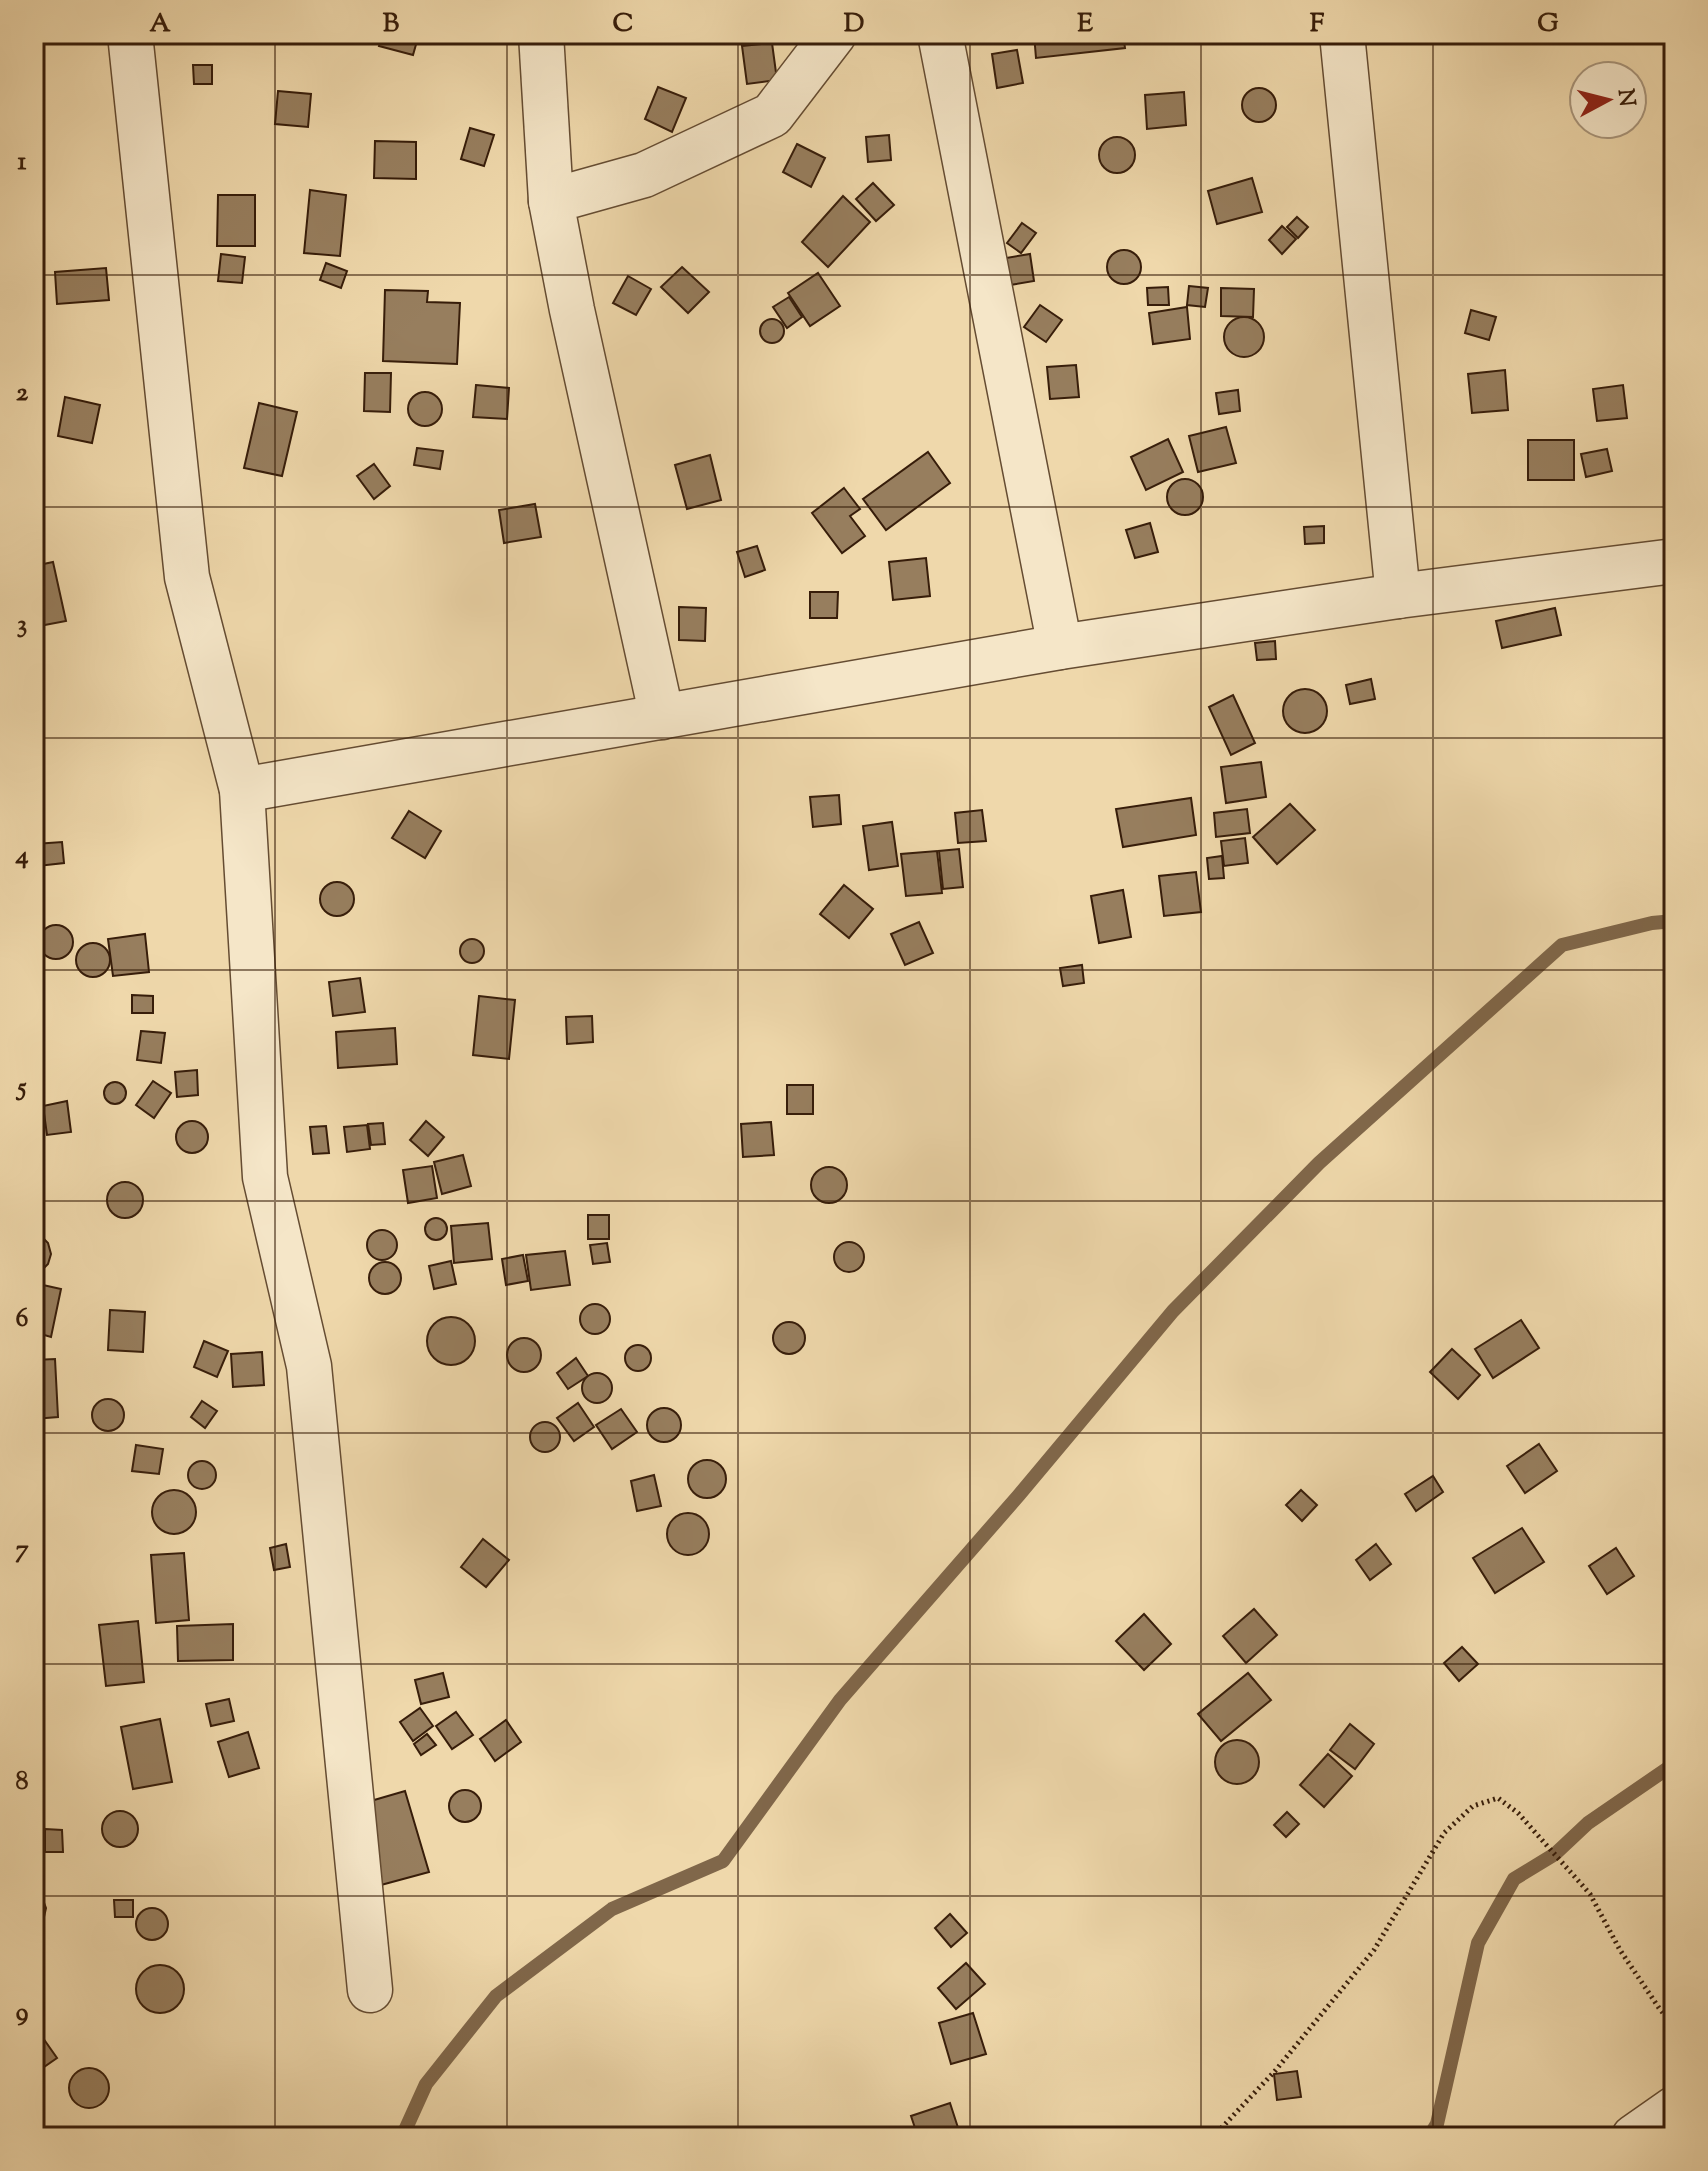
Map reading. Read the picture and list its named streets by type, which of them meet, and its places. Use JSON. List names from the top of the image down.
{
  "north": "right",
  "grid": {
    "columns": [
      "A",
      "B",
      "C",
      "D",
      "E",
      "F",
      "G"
    ],
    "rows": [
      "1",
      "2",
      "3",
      "4",
      "5",
      "6",
      "7",
      "8",
      "9"
    ]
  }
}
